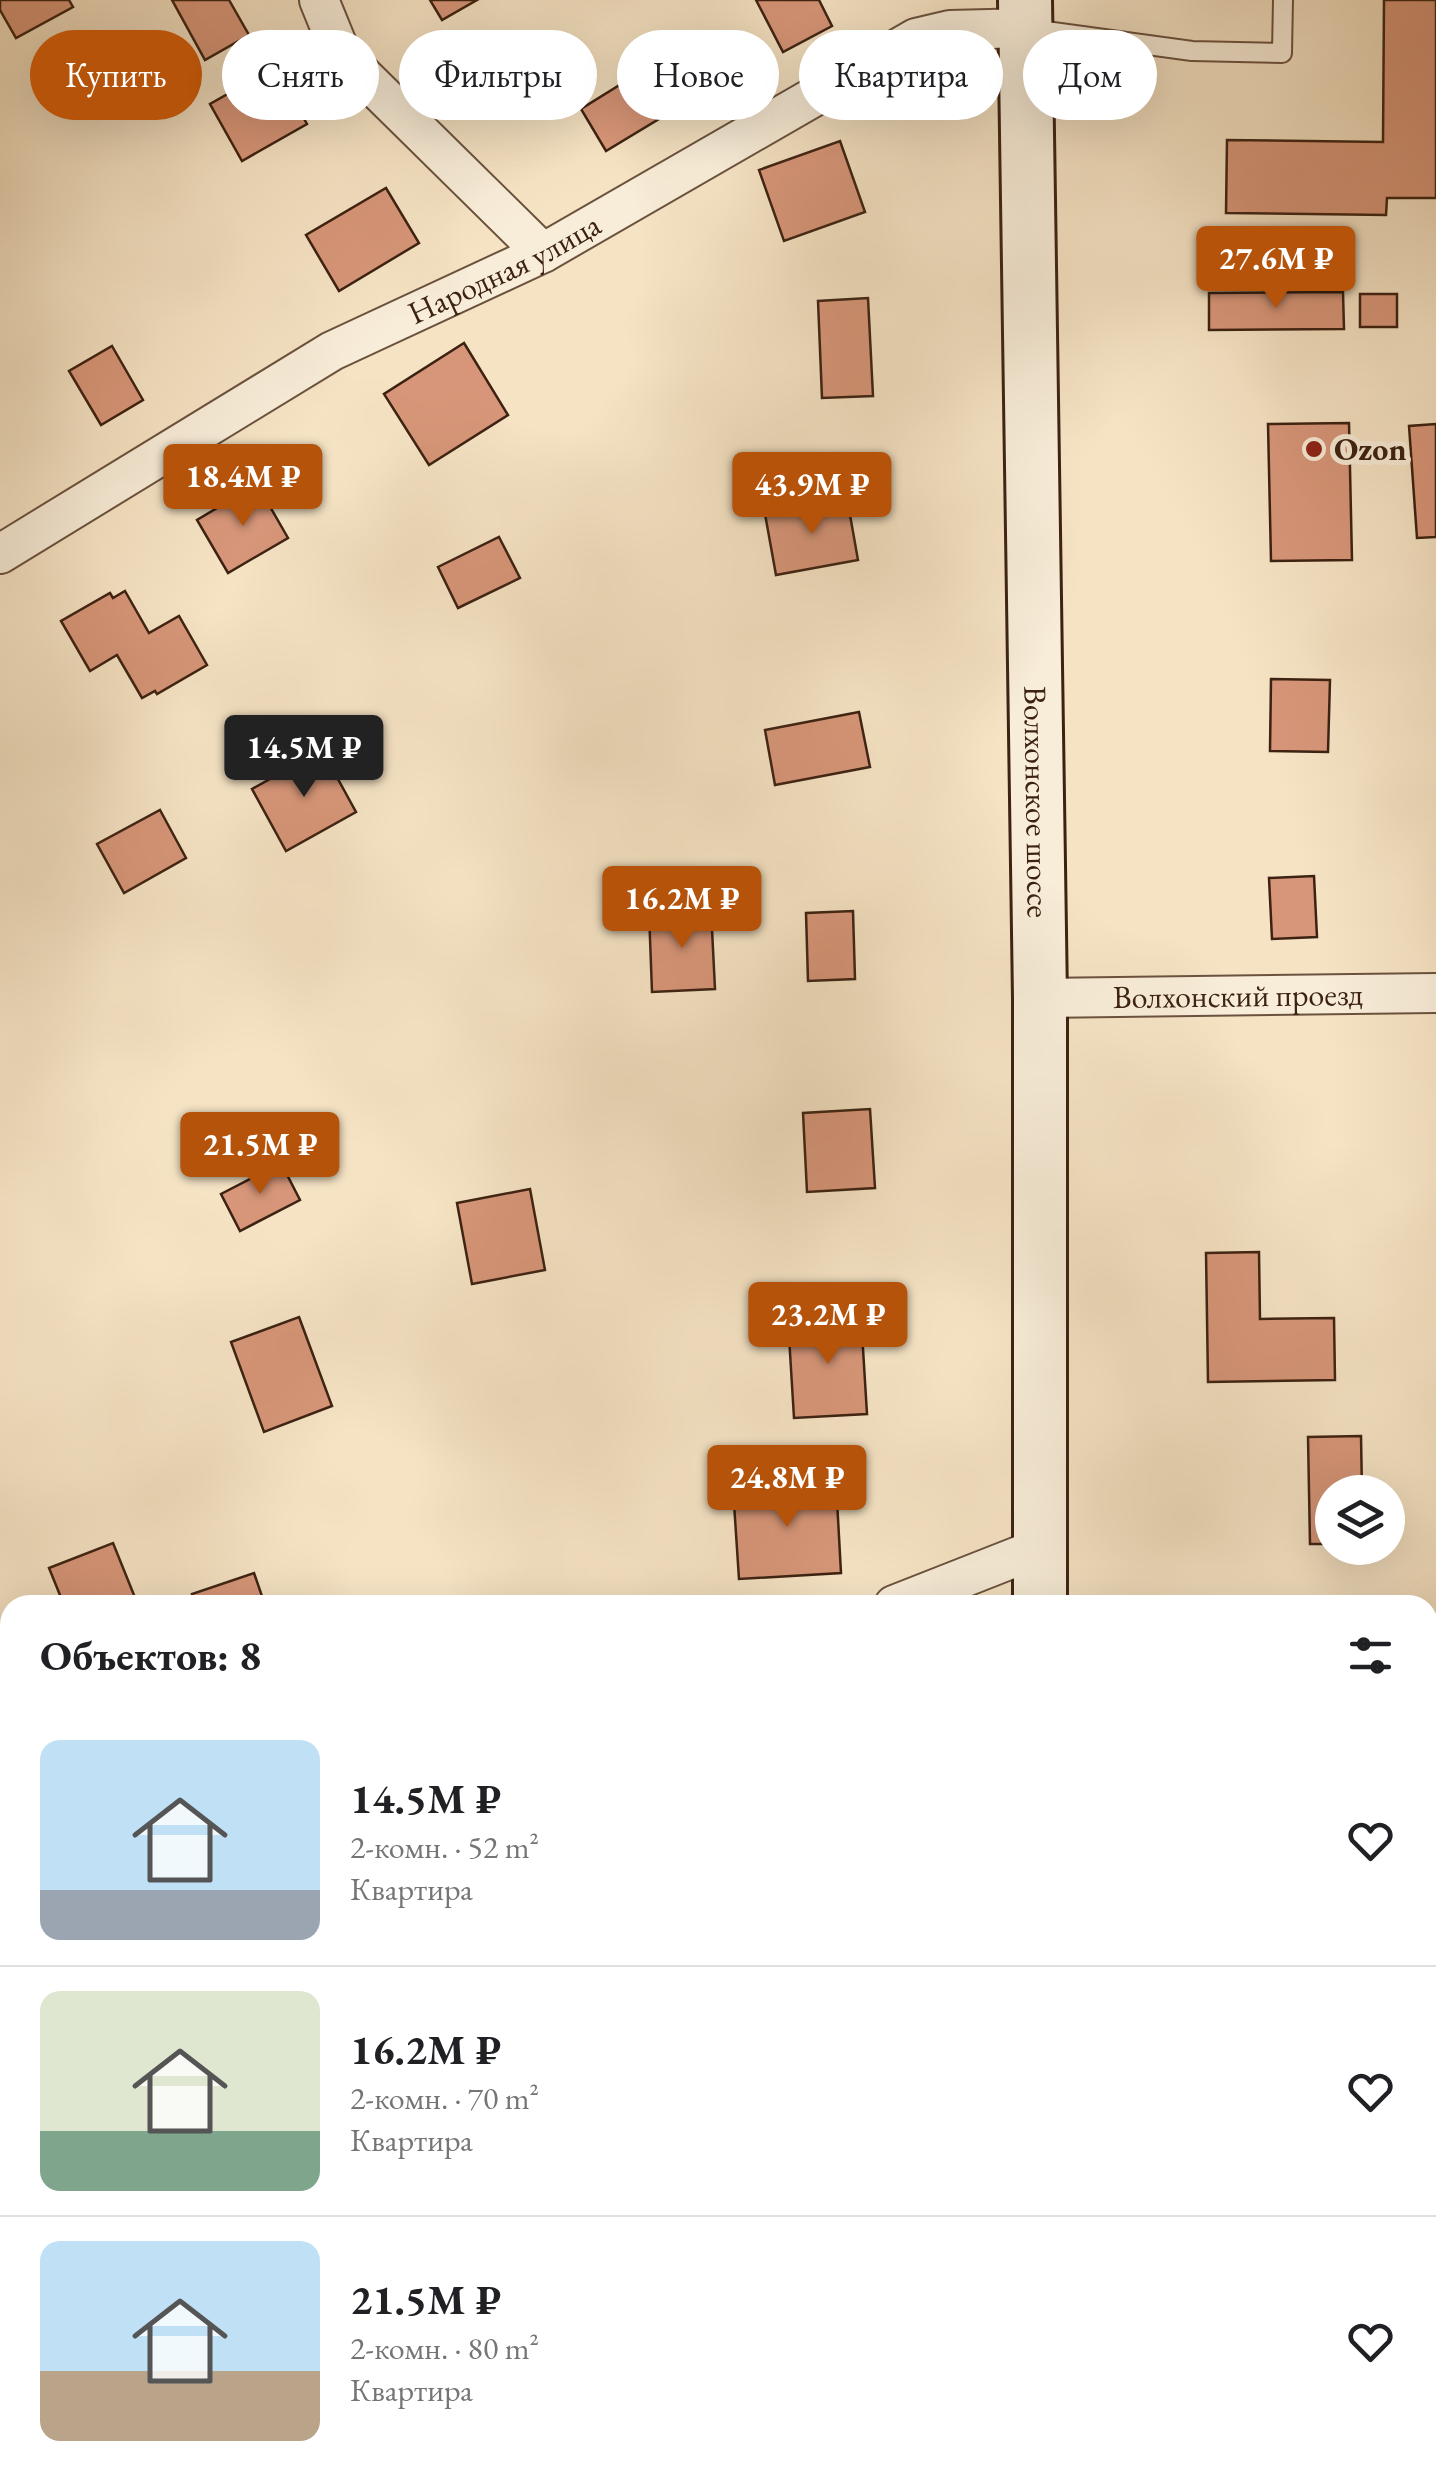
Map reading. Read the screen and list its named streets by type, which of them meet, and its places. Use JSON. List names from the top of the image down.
{
  "streets": {
    "street": ["Народная улица", "Волхонское шоссе", "Волхонский проезд"]
  },
  "crossings": [
    ["Народная улица", "Волхонское шоссе"],
    ["Волхонское шоссе", "Волхонский проезд"]
  ],
  "places": ["Ozon"],
  "page": {
    "chip": [
      "Купить",
      "Снять",
      "Фильтры",
      "Новое",
      "Квартира",
      "Дом"
    ],
    "price": [
      "27.6M ₽",
      "18.4M ₽",
      "43.9M ₽",
      "14.5M ₽",
      "16.2M ₽",
      "21.5M ₽",
      "23.2M ₽",
      "24.8M ₽"
    ],
    "heading": "Объектов: 8",
    "list": [
      {
        "name": "14.5M ₽",
        "note": "2-комн. · 52 m² · Квартира"
      },
      {
        "name": "16.2M ₽",
        "note": "2-комн. · 70 m² · Квартира"
      },
      {
        "name": "21.5M ₽",
        "note": "2-комн. · 80 m² · Квартира"
      }
    ]
  }
}
